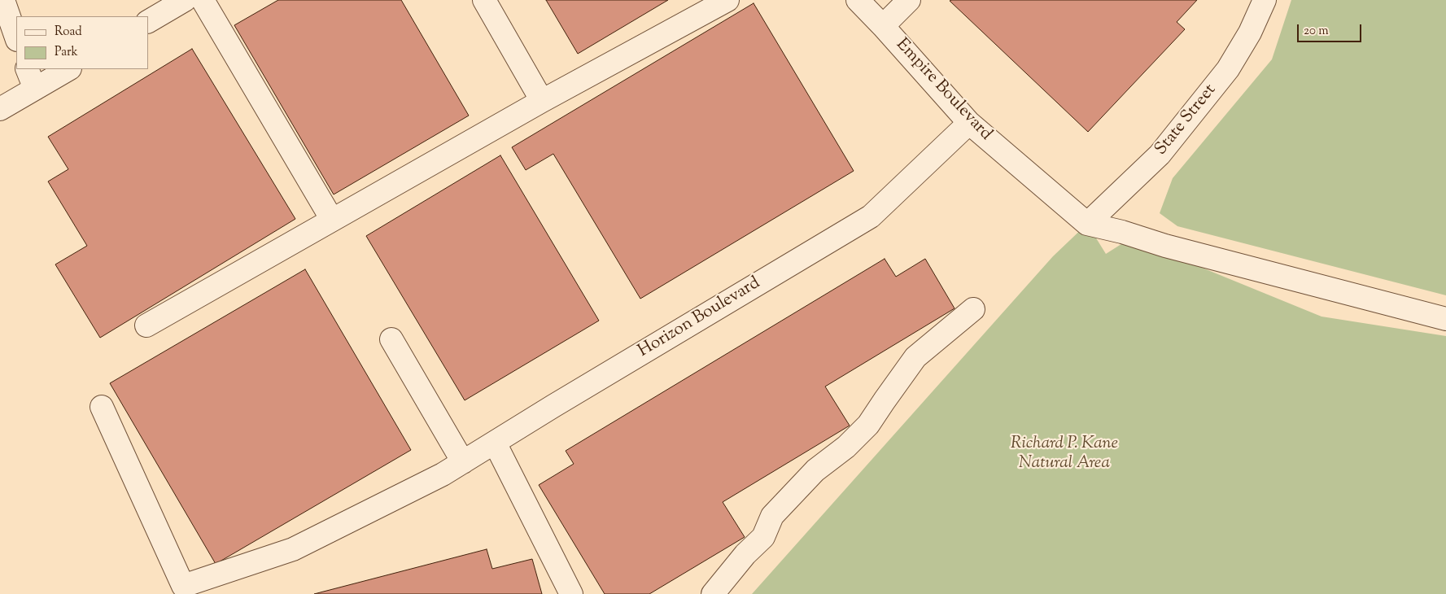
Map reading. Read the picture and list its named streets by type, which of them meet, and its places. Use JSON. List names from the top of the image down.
{
  "streets": {
    "street": ["Empire Boulevard", "State Street", "Horizon Boulevard"]
  },
  "crossings": [
    ["Empire Boulevard", "State Street"],
    ["Empire Boulevard", "Horizon Boulevard"]
  ],
  "parks": ["Richard P. Kane Natural Area"],
  "legend": ["Road", "Park"],
  "scale_bar": "20 m"
}
